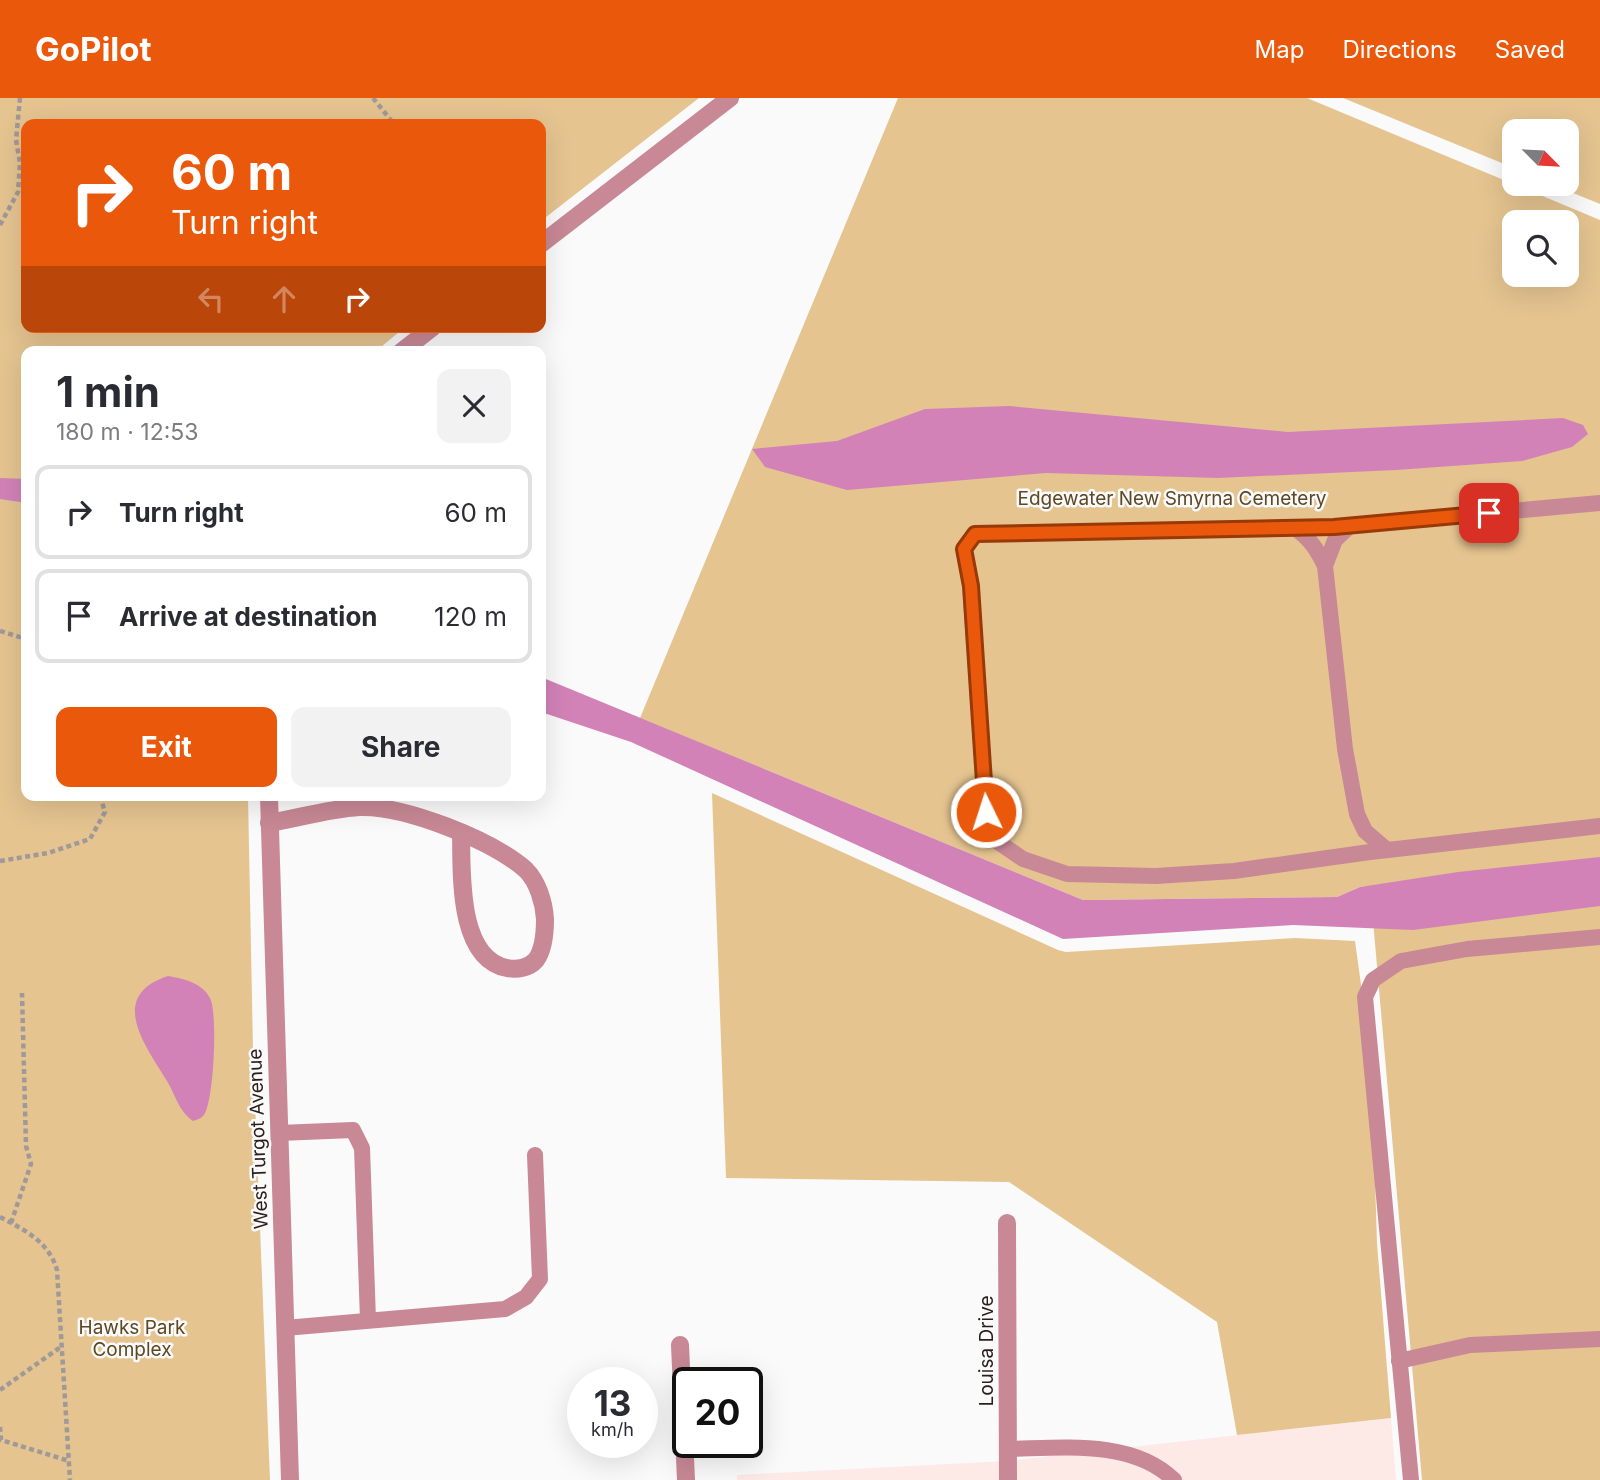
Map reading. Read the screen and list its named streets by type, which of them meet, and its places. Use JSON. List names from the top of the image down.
{
  "streets": {
    "street": ["West Turgot Avenue", "Louisa Drive"]
  },
  "parks": ["Edgewater New Smyrna Cemetery", "Hawks Park Complex"],
  "north": "bottom right",
  "page": {
    "header": "GoPilot",
    "nav": ["Map", "Directions", "Saved"],
    "turn": ["60 m", "Turn right"],
    "heading": ["1 min", "180 m · 12:53"],
    "list": [
      {
        "name": "Turn right",
        "value": "60 m"
      },
      {
        "name": "Arrive at destination",
        "value": "120 m"
      }
    ],
    "buttons": ["Exit", "Share"],
    "speed": "13 km/h",
    "limit": "20"
  }
}
